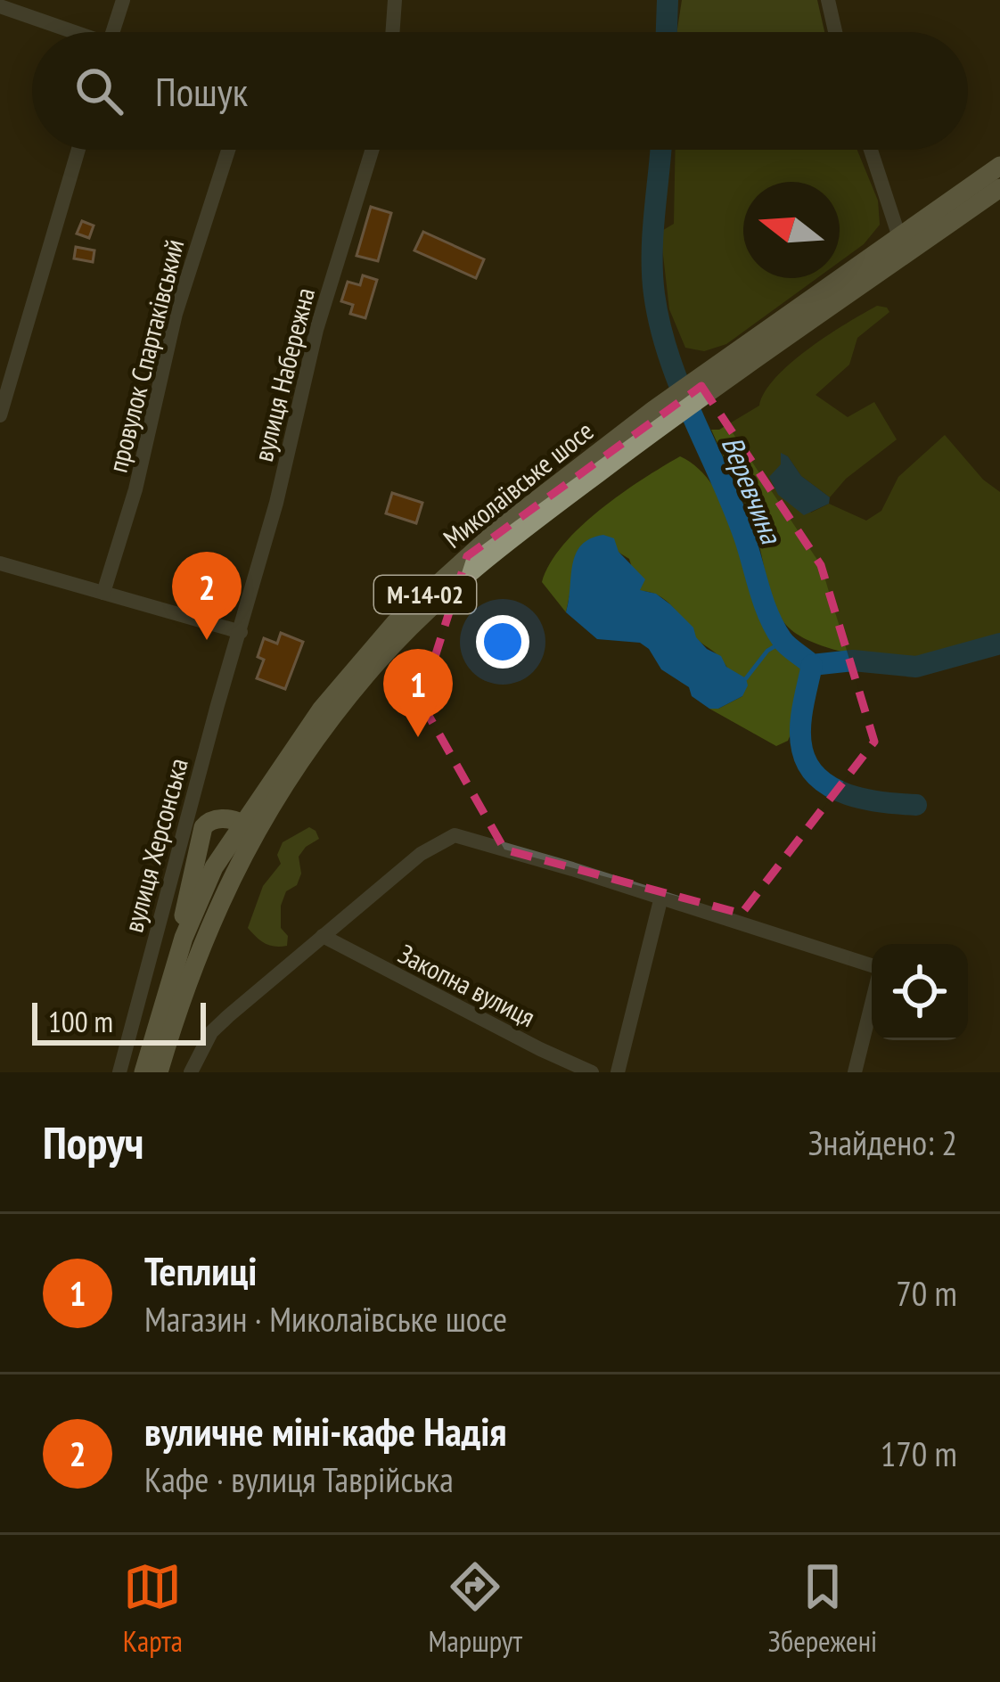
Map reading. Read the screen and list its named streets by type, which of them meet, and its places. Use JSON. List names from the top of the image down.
{
  "streets": {
    "main road": ["Миколаївське шосе", "М-14-02"],
    "street": [
      "провулок Спартаківський",
      "вулиця Набережна",
      "вулиця Херсонська",
      "Закопна вулиця"
    ]
  },
  "crossings": [
    ["вулиця Набережна", "вулиця Херсонська"]
  ],
  "water": ["Веревчина"],
  "scale_bar": "100 m",
  "north": "left",
  "page": {
    "search": "Пошук",
    "pins": ["2", "1"],
    "scale": "100 m",
    "heading": ["Поруч", "Знайдено: 2"],
    "list": [
      {
        "mark": "1",
        "name": "Теплиці",
        "note": "Магазин · Миколаївське шосе",
        "value": "70 m"
      },
      {
        "mark": "2",
        "name": "вуличне міні-кафе Надія",
        "note": "Кафе · вулиця Таврійська",
        "value": "170 m"
      }
    ],
    "nav": ["Карта", "Маршрут", "Збережені"]
  }
}
